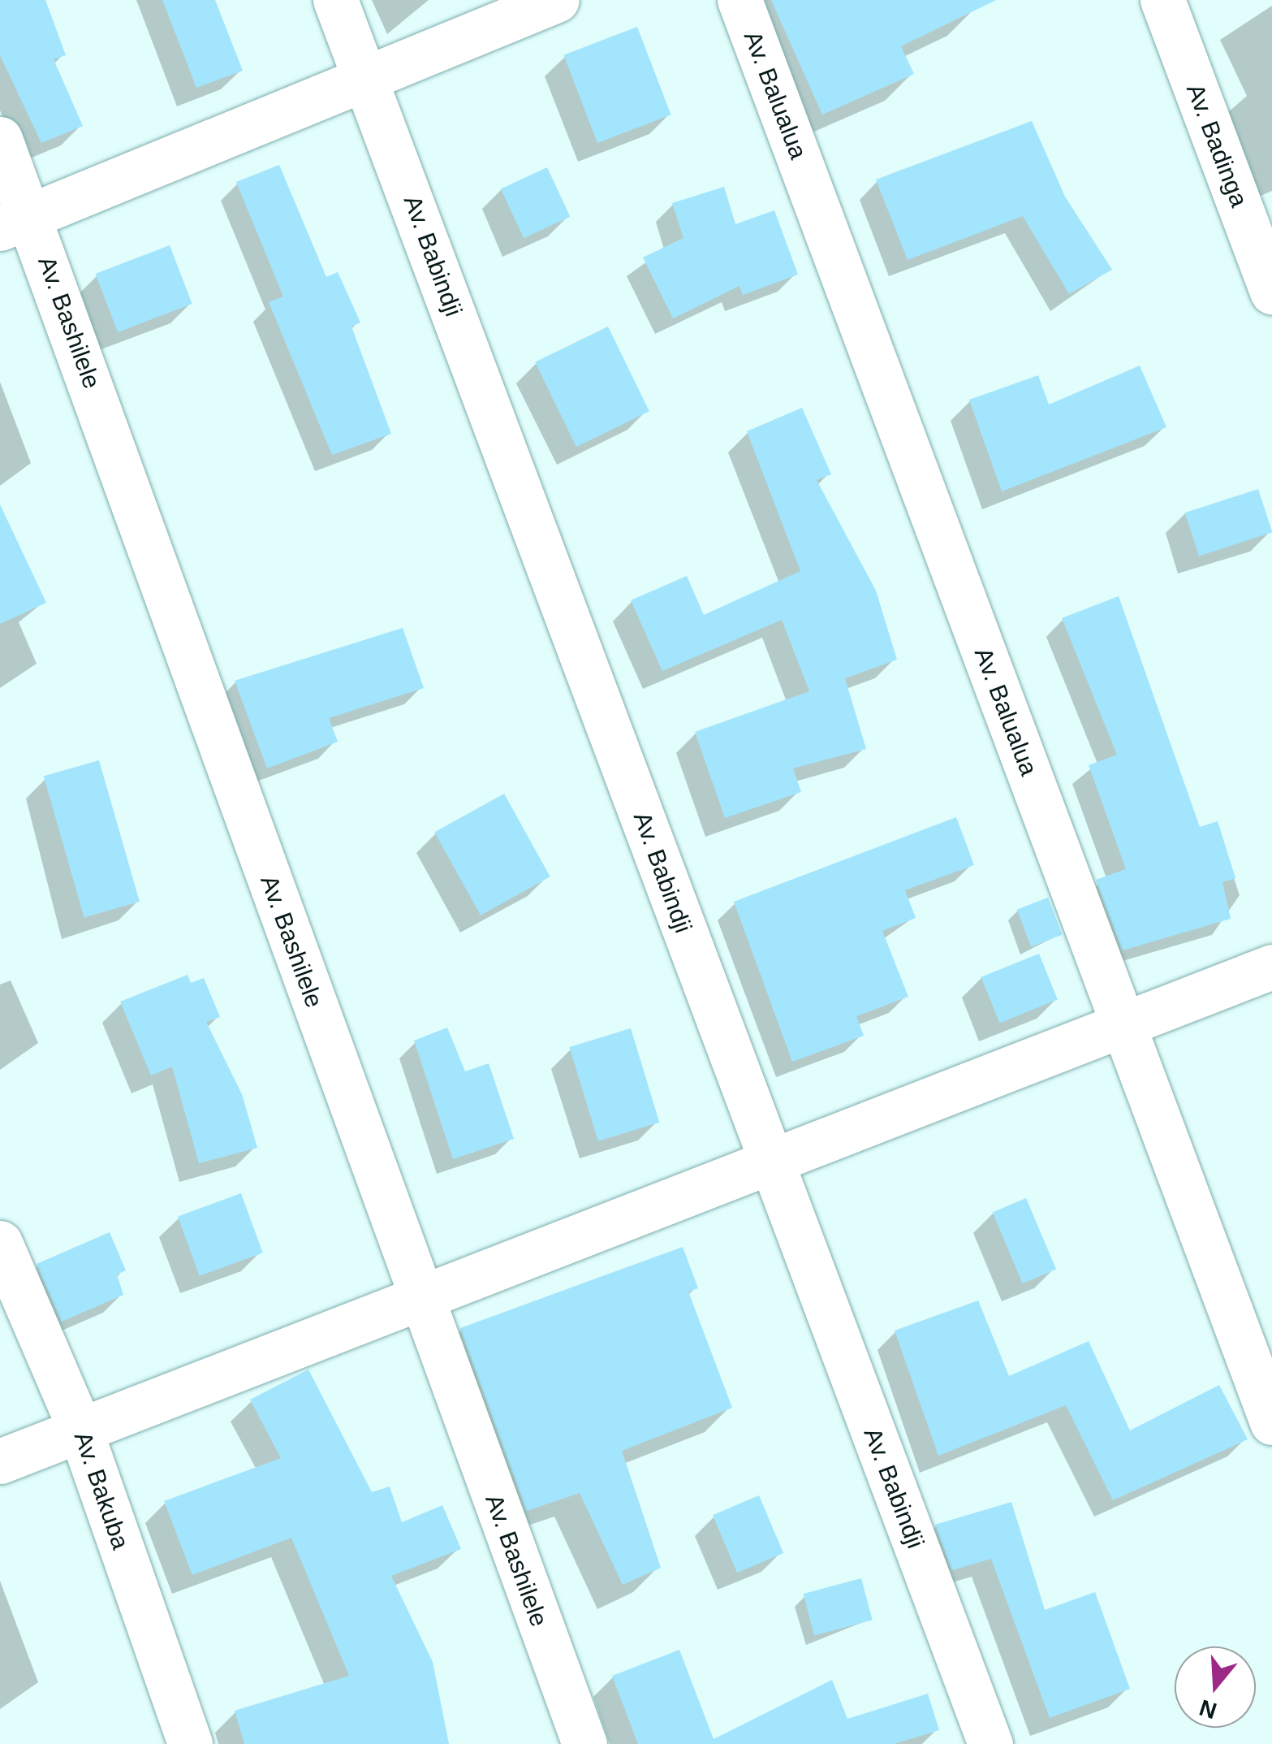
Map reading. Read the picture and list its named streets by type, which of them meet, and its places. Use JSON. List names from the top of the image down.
{
  "streets": {
    "street": [
      "Av. Balualua",
      "Av. Badinga",
      "Av. Babindji",
      "Av. Bashilele",
      "Av. Bakuba"
    ]
  },
  "north": "bottom"
}
